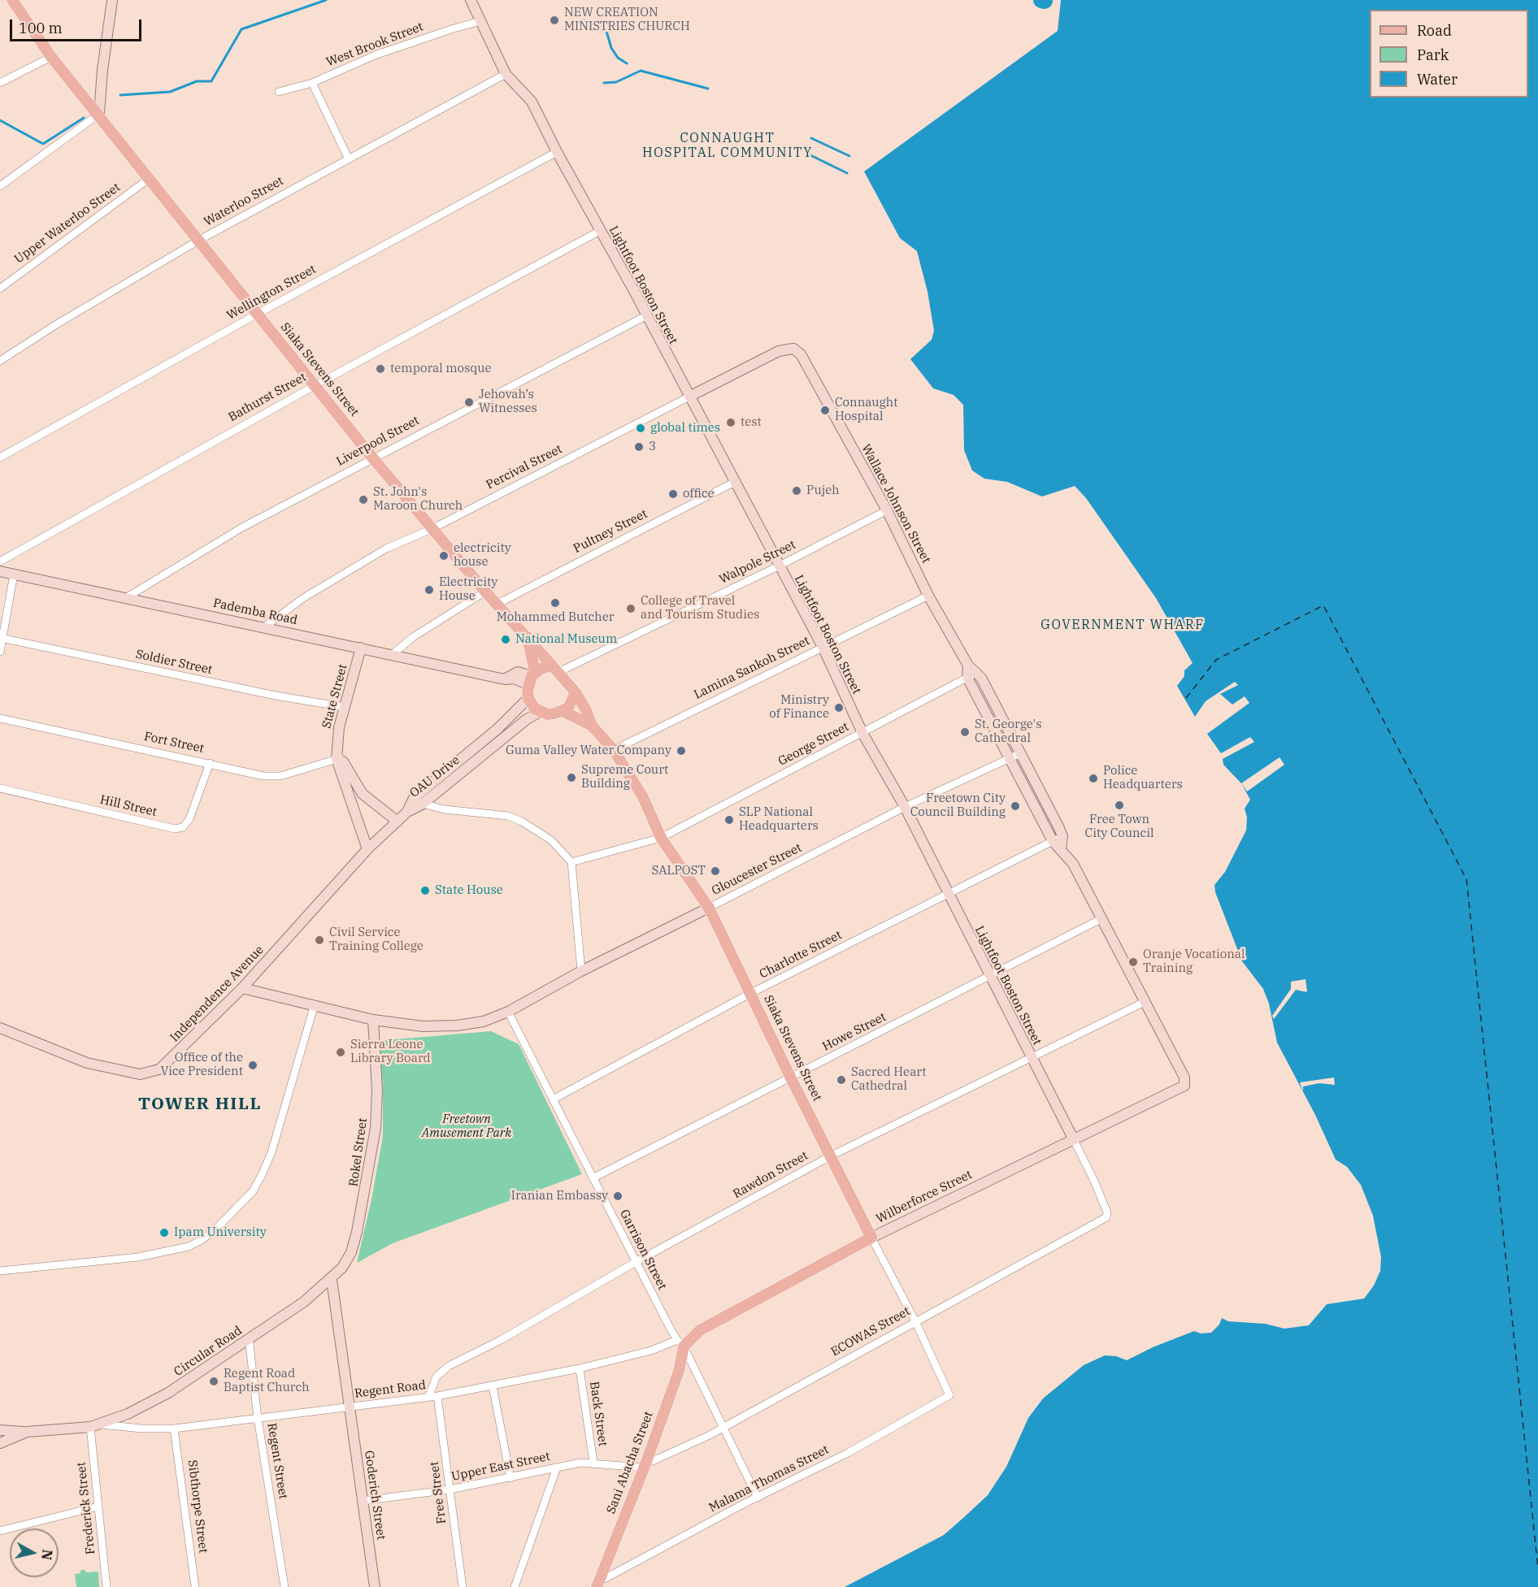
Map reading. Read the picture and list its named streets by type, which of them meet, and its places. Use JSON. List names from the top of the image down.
{
  "streets": {
    "main road": [
      "Lightfoot Boston Street",
      "Siaka Stevens Street",
      "Percival Street",
      "Wallace Johnson Street",
      "Pademba Road",
      "State Street",
      "OAU Drive",
      "Gloucester Street",
      "Independence Avenue",
      "Rokel Street",
      "Wilberforce Street",
      "Circular Road",
      "Sani Abacha Street",
      "Goderich Street"
    ],
    "street": [
      "West Brook Street",
      "Waterloo Street",
      "Upper Waterloo Street",
      "Wellington Street",
      "Bathurst Street",
      "Liverpool Street",
      "Pultney Street",
      "Walpole Street",
      "Soldier Street",
      "Lamina Sankoh Street",
      "Fort Street",
      "George Street",
      "Hill Street",
      "Charlotte Street",
      "Howe Street",
      "Rawdon Street",
      "Garrison Street",
      "ECOWAS Street",
      "Regent Road",
      "Back Street",
      "Regent Street",
      "Upper East Street",
      "Malama Thomas Street",
      "Free Street",
      "Sibthorpe Street",
      "Frederick Street"
    ]
  },
  "crossings": [
    ["West Brook Street", "Lightfoot Boston Street"],
    ["Waterloo Street", "Lightfoot Boston Street"],
    ["Waterloo Street", "Siaka Stevens Street"],
    ["Upper Waterloo Street", "Siaka Stevens Street"],
    ["Lightfoot Boston Street", "Wellington Street"],
    ["Lightfoot Boston Street", "Bathurst Street"],
    ["Lightfoot Boston Street", "Liverpool Street"],
    ["Lightfoot Boston Street", "Percival Street"],
    ["Lightfoot Boston Street", "Pultney Street"],
    ["Lightfoot Boston Street", "Walpole Street"],
    ["Lightfoot Boston Street", "Lamina Sankoh Street"],
    ["Lightfoot Boston Street", "George Street"],
    ["Lightfoot Boston Street", "Gloucester Street"],
    ["Lightfoot Boston Street", "Charlotte Street"],
    ["Lightfoot Boston Street", "Howe Street"],
    ["Lightfoot Boston Street", "Rawdon Street"],
    ["Lightfoot Boston Street", "Wilberforce Street"],
    ["Lightfoot Boston Street", "ECOWAS Street"],
    ["Wellington Street", "Siaka Stevens Street"],
    ["Siaka Stevens Street", "Bathurst Street"],
    ["Siaka Stevens Street", "Liverpool Street"],
    ["Siaka Stevens Street", "Percival Street"],
    ["Siaka Stevens Street", "Pultney Street"],
    ["Siaka Stevens Street", "Walpole Street"],
    ["Siaka Stevens Street", "Pademba Road"],
    ["Siaka Stevens Street", "Lamina Sankoh Street"],
    ["Siaka Stevens Street", "George Street"],
    ["Siaka Stevens Street", "OAU Drive"],
    ["Siaka Stevens Street", "Gloucester Street"],
    ["Siaka Stevens Street", "Charlotte Street"],
    ["Siaka Stevens Street", "Howe Street"],
    ["Siaka Stevens Street", "Rawdon Street"],
    ["Siaka Stevens Street", "Wilberforce Street"],
    ["Siaka Stevens Street", "ECOWAS Street"],
    ["Siaka Stevens Street", "Malama Thomas Street"],
    ["Liverpool Street", "Pademba Road"],
    ["Percival Street", "Wallace Johnson Street"],
    ["Percival Street", "Pademba Road"],
    ["Wallace Johnson Street", "Walpole Street"],
    ["Wallace Johnson Street", "Lamina Sankoh Street"],
    ["Wallace Johnson Street", "George Street"],
    ["Wallace Johnson Street", "Gloucester Street"],
    ["Wallace Johnson Street", "Charlotte Street"],
    ["Walpole Street", "Pademba Road"],
    ["Walpole Street", "OAU Drive"],
    ["Pademba Road", "State Street"],
    ["Pademba Road", "OAU Drive"],
    ["Soldier Street", "State Street"],
    ["State Street", "Fort Street"],
    ["State Street", "Independence Avenue"],
    ["Fort Street", "Hill Street"],
    ["OAU Drive", "Independence Avenue"],
    ["Gloucester Street", "Independence Avenue"],
    ["Gloucester Street", "Rokel Street"],
    ["Gloucester Street", "Garrison Street"],
    ["Charlotte Street", "Garrison Street"],
    ["Howe Street", "Garrison Street"],
    ["Rokel Street", "Circular Road"],
    ["Rokel Street", "Goderich Street"],
    ["Rawdon Street", "Wilberforce Street"],
    ["Rawdon Street", "Garrison Street"],
    ["Rawdon Street", "Regent Road"],
    ["Wilberforce Street", "Garrison Street"],
    ["Wilberforce Street", "Regent Road"],
    ["Wilberforce Street", "Sani Abacha Street"],
    ["Garrison Street", "ECOWAS Street"],
    ["Garrison Street", "Regent Road"],
    ["Garrison Street", "Sani Abacha Street"],
    ["Garrison Street", "Malama Thomas Street"],
    ["ECOWAS Street", "Sani Abacha Street"],
    ["ECOWAS Street", "Upper East Street"],
    ["Circular Road", "Regent Road"],
    ["Circular Road", "Regent Street"],
    ["Circular Road", "Goderich Street"],
    ["Circular Road", "Frederick Street"],
    ["Regent Road", "Back Street"],
    ["Regent Road", "Regent Street"],
    ["Regent Road", "Sani Abacha Street"],
    ["Regent Road", "Free Street"],
    ["Regent Road", "Goderich Street"],
    ["Regent Road", "Sibthorpe Street"],
    ["Back Street", "Upper East Street"],
    ["Sani Abacha Street", "Upper East Street"],
    ["Sani Abacha Street", "Malama Thomas Street"],
    ["Upper East Street", "Free Street"],
    ["Upper East Street", "Goderich Street"]
  ],
  "districts": ["CONNAUGHT HOSPITAL COMMUNITY", "GOVERNMENT WHARF", "TOWER HILL"],
  "parks": ["Freetown Amusement Park"],
  "places": [
    "NEW CREATION MINISTRIES CHURCH",
    "temporal mosque",
    "Jehovah’s Witnesses",
    "Connaught Hospital",
    "test",
    "global times",
    "3",
    "Pujeh",
    "office",
    "St. John's Maroon Church",
    "electricity house",
    "Electricity House",
    "Mohammed Butcher",
    "College of Travel and Tourism Studies",
    "National Museum",
    "Ministry of Finance",
    "St. George's Cathedral",
    "Guma Valley Water Company",
    "Supreme Court Building",
    "Police Headquarters",
    "Free Town City Council",
    "Freetown City Council Building",
    "SLP National Headquarters",
    "SALPOST",
    "State House",
    "Civil Service Training College",
    "Oranje Vocational Training",
    "Sierra Leone Library Board",
    "Office of the Vice President",
    "Sacred Heart Cathedral",
    "Iranian Embassy",
    "Ipam University",
    "Regent Road Baptist Church"
  ],
  "legend": ["Road", "Park", "Water"],
  "scale_bar": "100 m",
  "north": "right"
}
